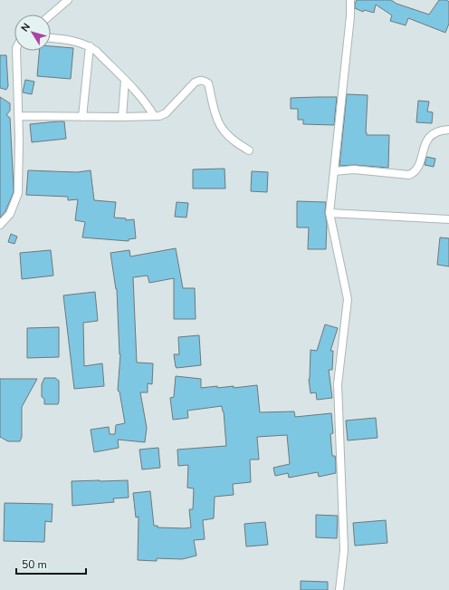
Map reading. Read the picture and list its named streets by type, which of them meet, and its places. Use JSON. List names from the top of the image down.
{
  "scale_bar": "50 m",
  "north": "top left"
}
